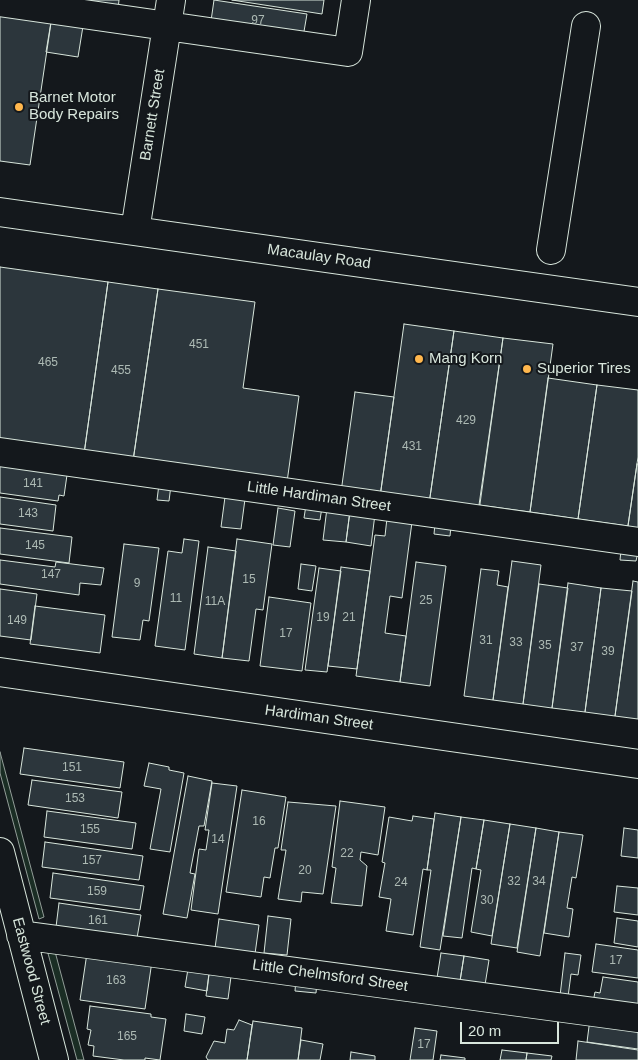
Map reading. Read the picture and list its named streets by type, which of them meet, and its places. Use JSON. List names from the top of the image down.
{
  "streets": {
    "street": [
      "Barnett Street",
      "Macaulay Road",
      "Little Hardiman Street",
      "Hardiman Street",
      "Eastwood Street",
      "Little Chelmsford Street"
    ]
  },
  "crossings": [
    ["Barnett Street", "Macaulay Road"],
    ["Eastwood Street", "Little Chelmsford Street"]
  ],
  "places": ["Barnet Motor Body Repairs", "Mang Korn", "Superior Tires"],
  "house_numbers": [
    "97",
    "451",
    "465",
    "455",
    "429",
    "431",
    "141",
    "143",
    "145",
    "147",
    "15",
    "9",
    "11",
    "25",
    "11A",
    "19",
    "21",
    "149",
    "17",
    "31",
    "33",
    "35",
    "37",
    "39",
    "151",
    "153",
    "16",
    "155",
    "14",
    "22",
    "157",
    "20",
    "32",
    "34",
    "24",
    "159",
    "30",
    "161",
    "17",
    "163",
    "165",
    "17"
  ],
  "scale_bar": "20 m"
}
